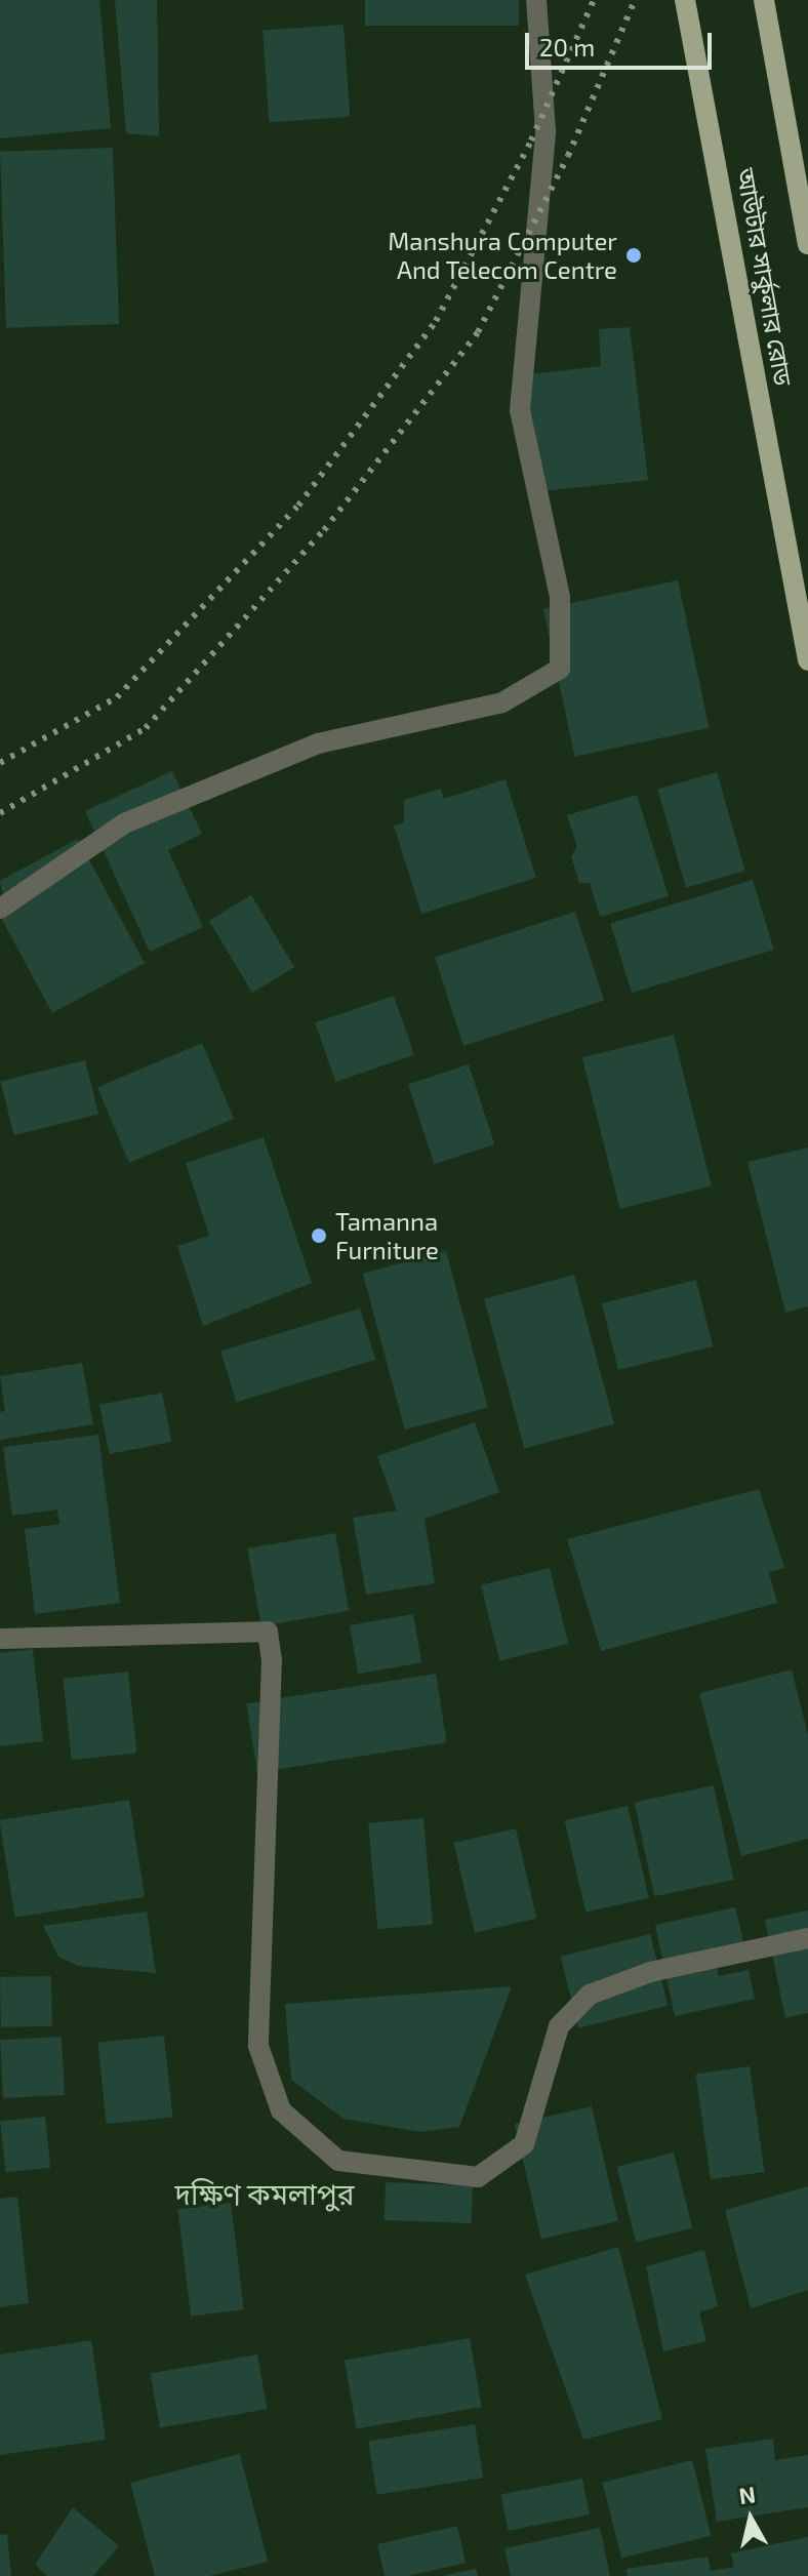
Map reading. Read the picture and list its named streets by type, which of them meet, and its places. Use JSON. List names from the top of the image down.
{
  "streets": {
    "main road": ["আউটার সার্কুলার রোড"]
  },
  "districts": ["দক্ষিণ কমলাপুর"],
  "places": ["Manshura Computer And Telecom Centre", "Tamanna Furniture"],
  "scale_bar": "20 m",
  "north": "top"
}
